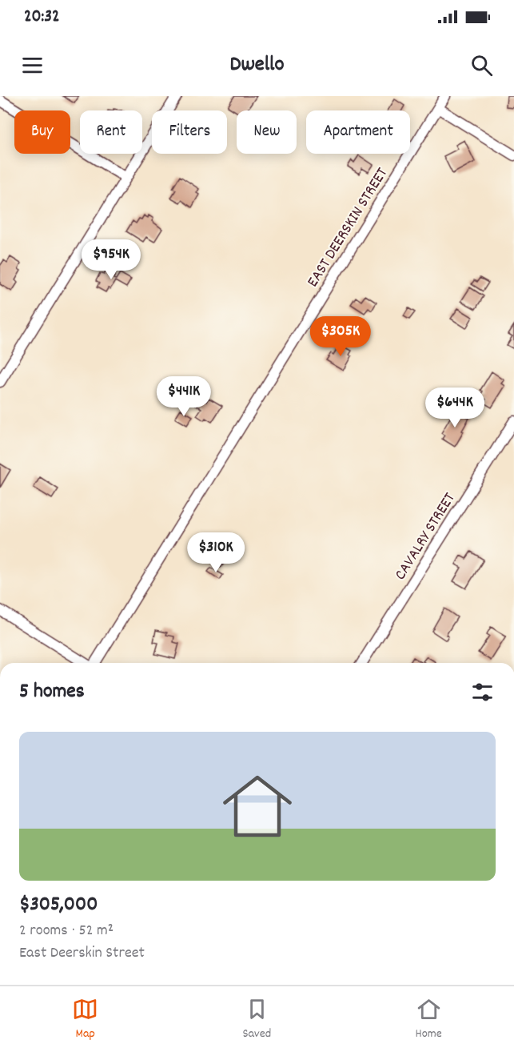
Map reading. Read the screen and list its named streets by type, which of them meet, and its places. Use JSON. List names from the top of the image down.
{
  "streets": {
    "street": ["EAST DEERSKIN STREET", "CAVALRY STREET"]
  },
  "page": {
    "status": "20:32",
    "header": "Dwello",
    "chip": [
      "Buy",
      "Rent",
      "Filters",
      "New",
      "Apartment"
    ],
    "price": [
      "$954K",
      "$305K",
      "$441K",
      "$644K",
      "$310K"
    ],
    "heading": "5 homes",
    "list": [
      {
        "name": "$305,000",
        "note": "2 rooms · 52 m² · East Deerskin Street"
      }
    ],
    "tabs": ["Map", "Saved", "Home"]
  }
}
